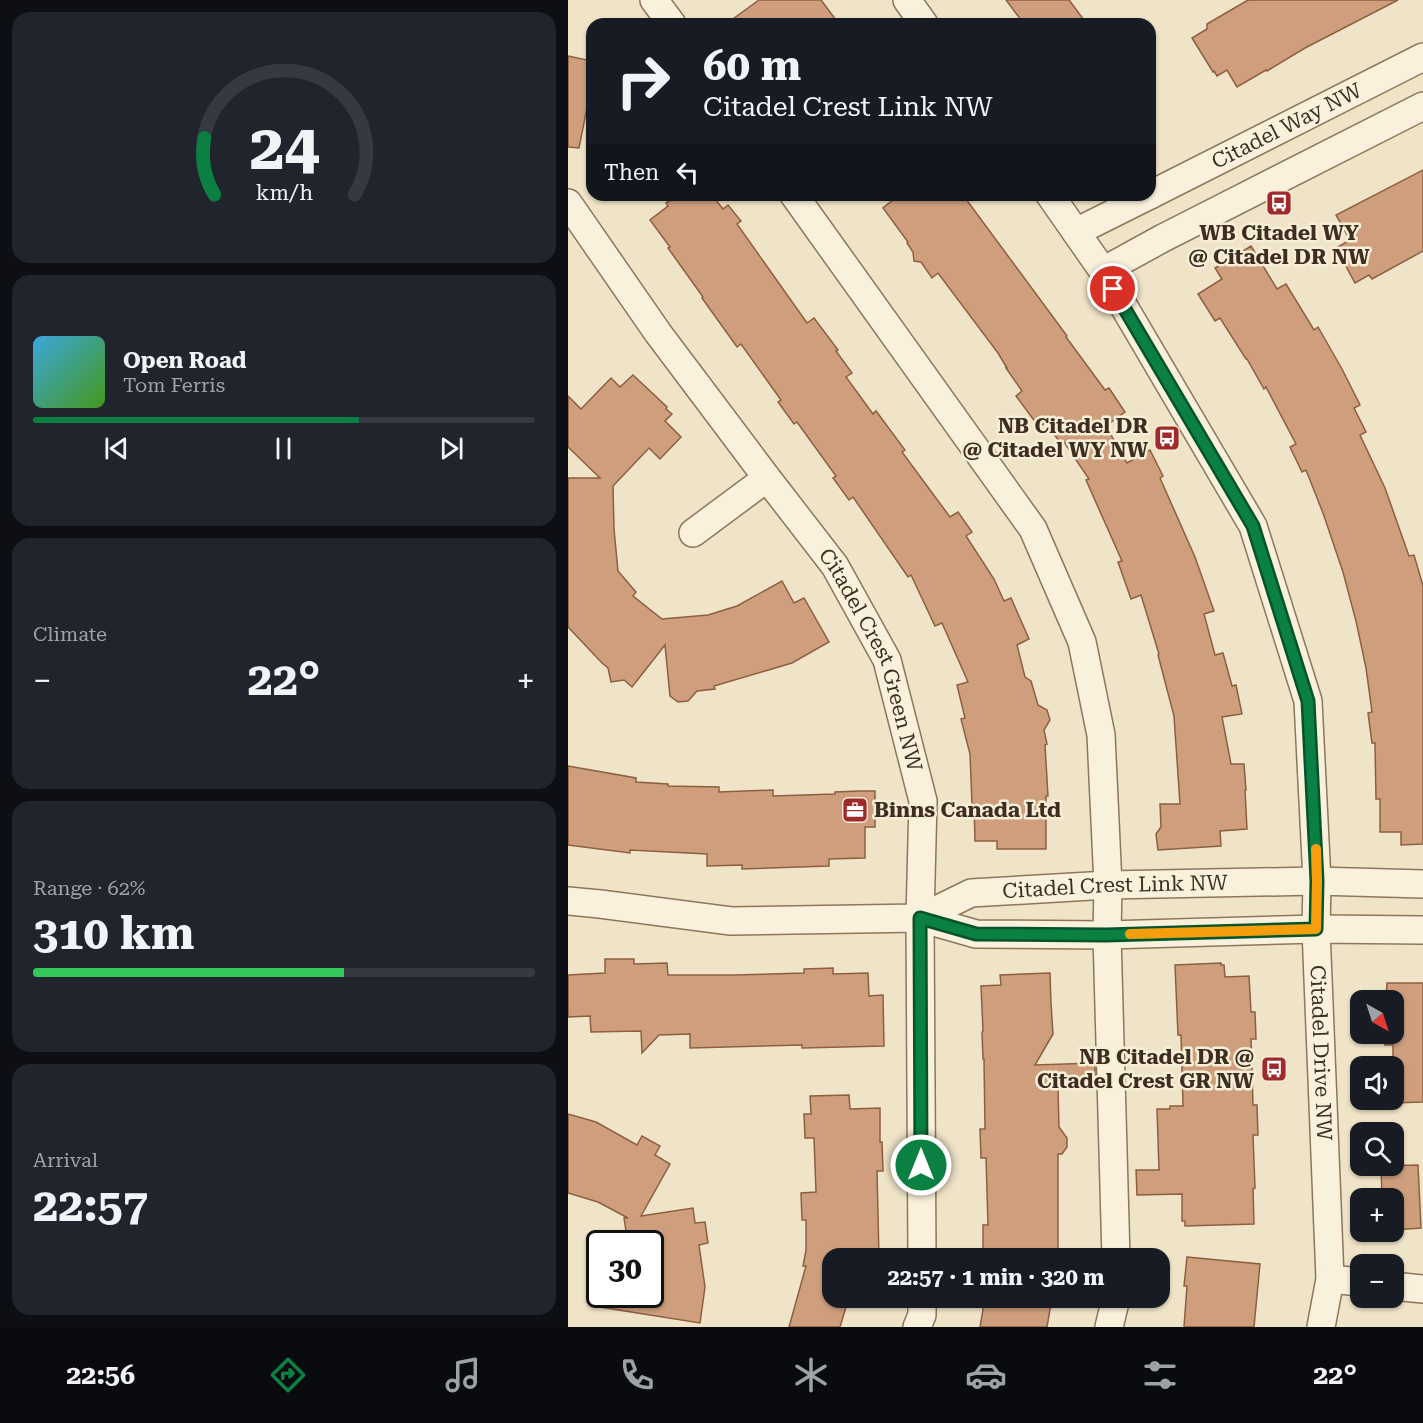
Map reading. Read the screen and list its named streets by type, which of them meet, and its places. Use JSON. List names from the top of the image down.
{
  "streets": {
    "street": [
      "Citadel Way NW",
      "Citadel Crest Green NW",
      "Citadel Crest Link NW",
      "Citadel Drive NW"
    ]
  },
  "crossings": [
    ["Citadel Way NW", "Citadel Drive NW"],
    ["Citadel Crest Green NW", "Citadel Crest Link NW"],
    ["Citadel Crest Link NW", "Citadel Drive NW"]
  ],
  "places": {
    "bus stop": ["WB Citadel WY @ Citadel DR NW", "NB Citadel DR @ Citadel WY NW", "NB Citadel DR @ Citadel Crest GR NW"],
    "office": ["Binns Canada Ltd"]
  },
  "north": "bottom right",
  "page": {
    "turn": ["60 m", "Citadel Crest Link NW"],
    "then": "Then",
    "song": ["Open Road", "Tom Ferris"],
    "tile": [
      "Climate",
      ["Range · 62%", "310 km"],
      ["Arrival", "22:57"]
    ],
    "heat": ["−", "22°", "+"],
    "map_buttons": ["+", "−"],
    "limit": "30",
    "trip": "22:57 · 1 min · 320 m",
    "tabs": ["22:56", "22°"],
    "gauge": ["24", "km/h"]
  }
}
